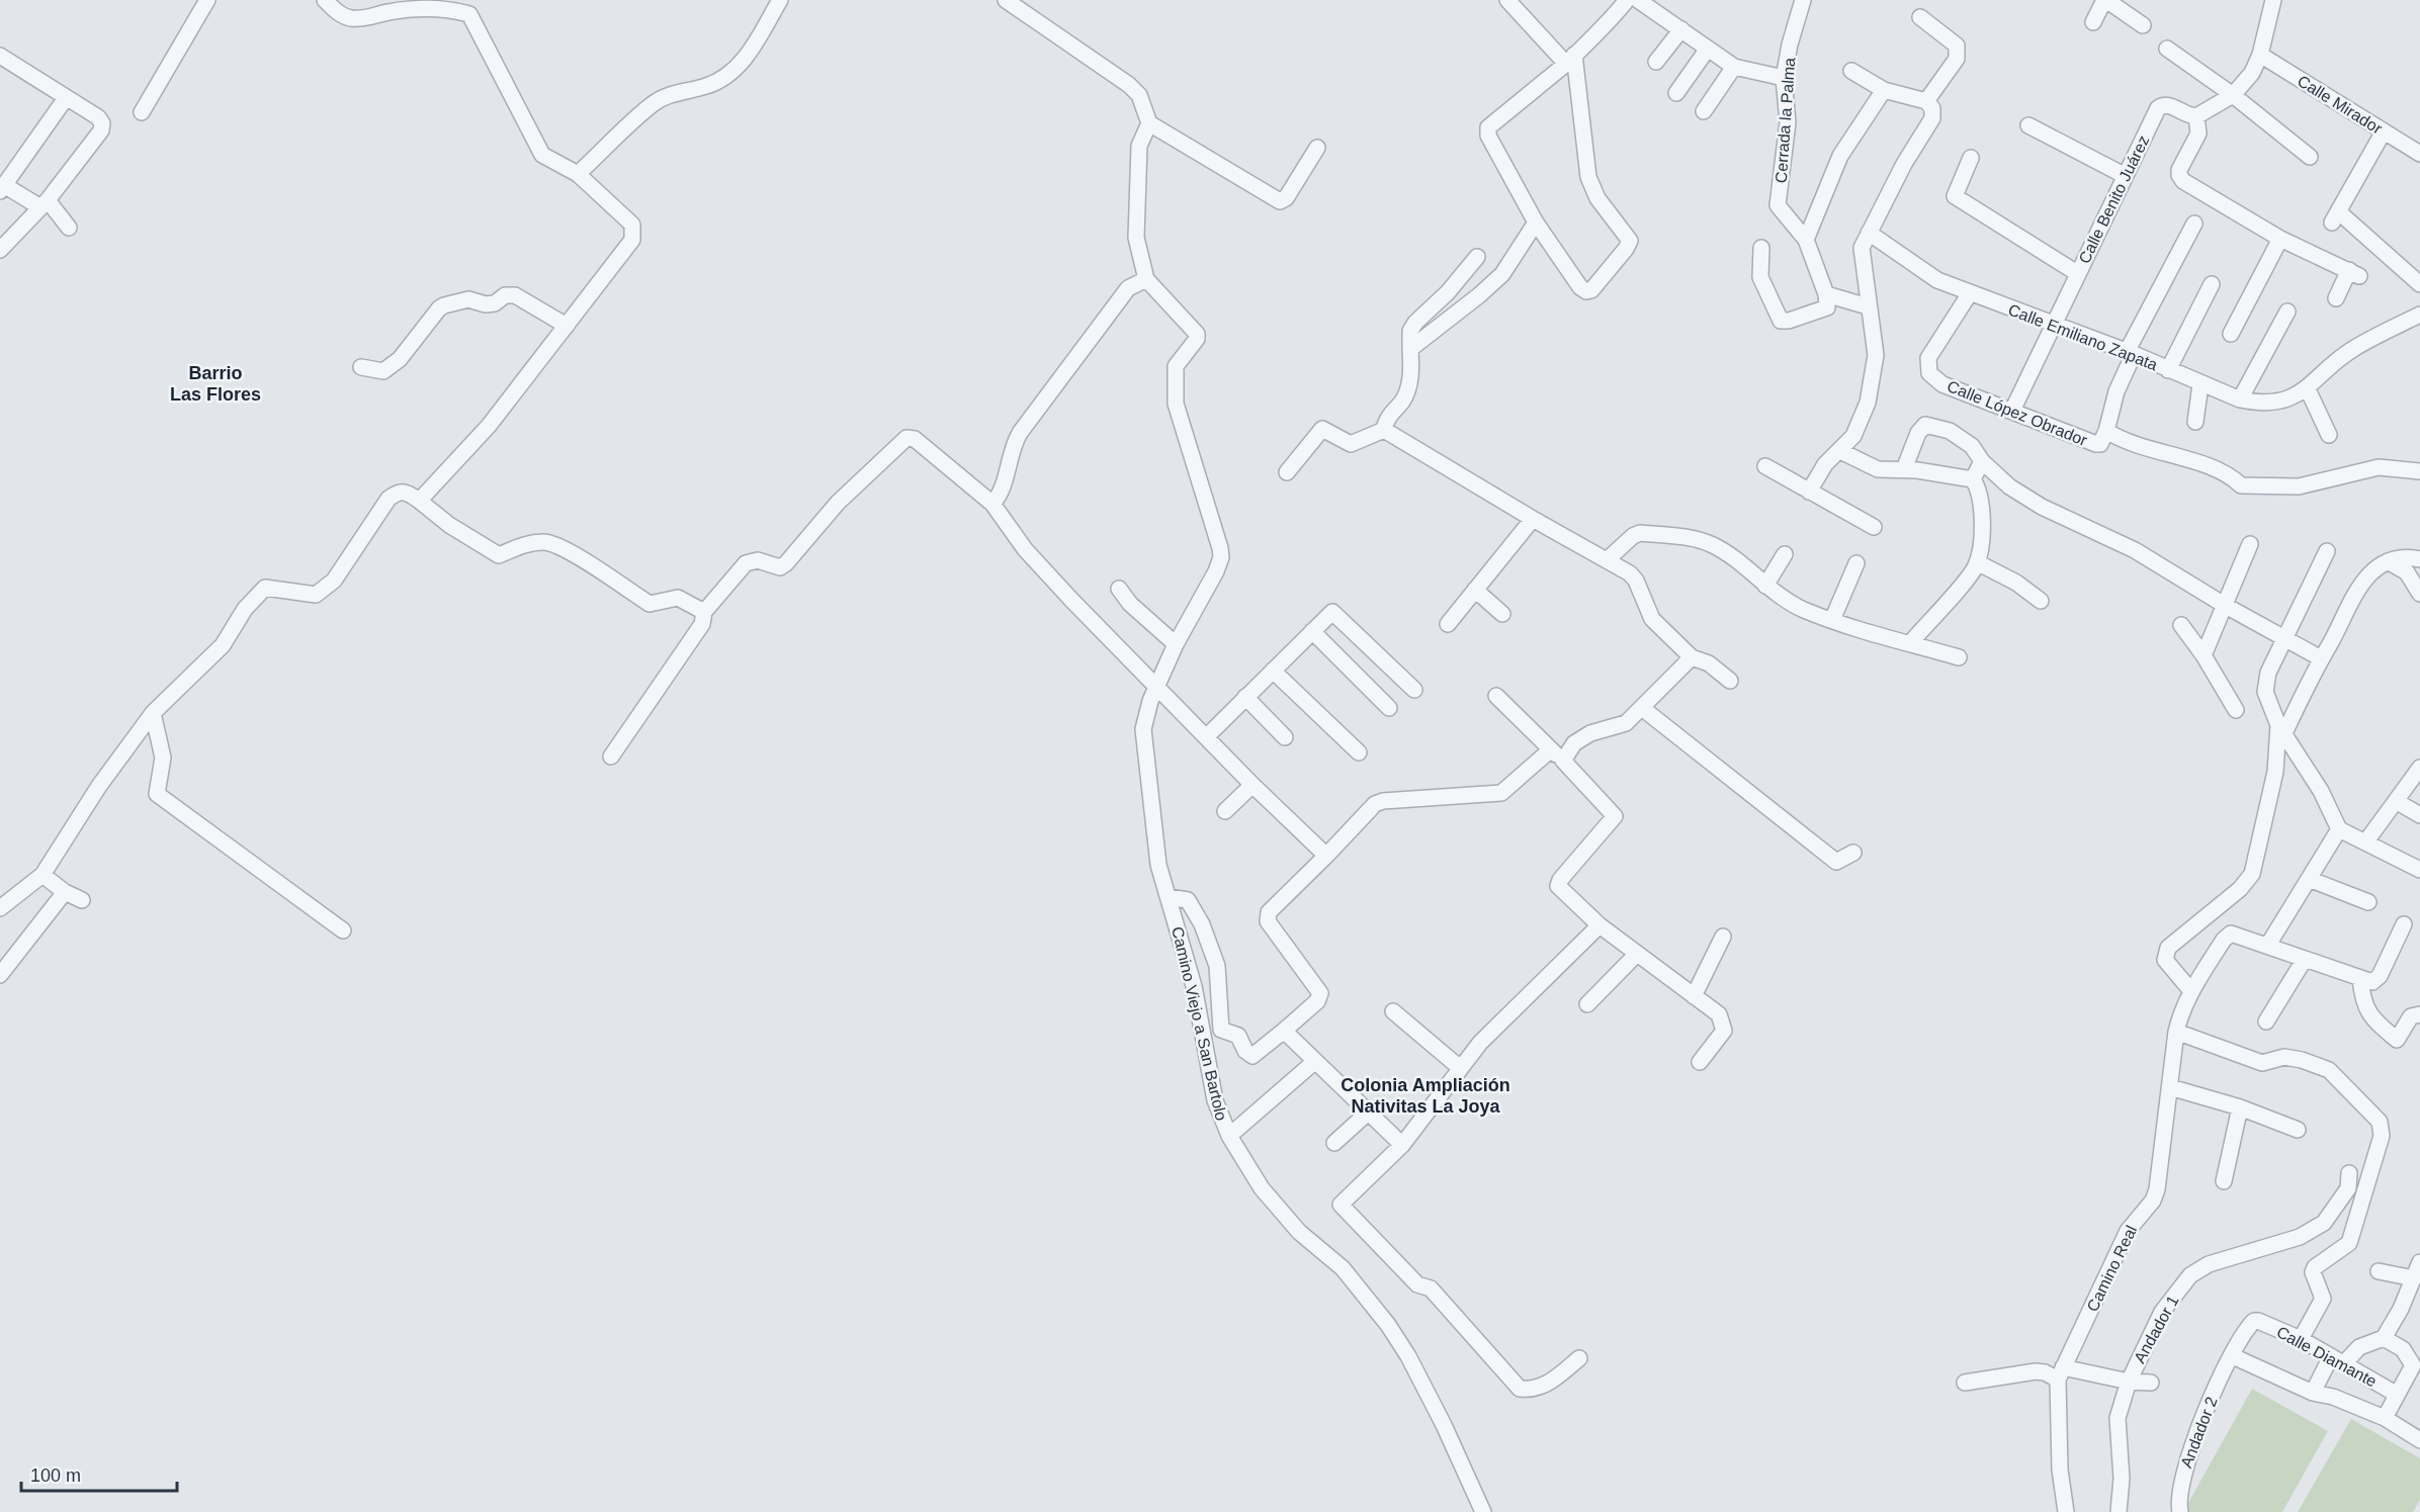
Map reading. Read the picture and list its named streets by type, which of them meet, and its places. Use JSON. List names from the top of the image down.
{
  "streets": {
    "street": [
      "Calle Mirador",
      "Cerrada la Palma",
      "Calle Benito Juárez",
      "Calle Emiliano Zapata",
      "Calle López Obrador",
      "Camino Viejo a San Bartolo",
      "Camino Real",
      "Andador 1",
      "Calle Diamante",
      "Andador 2"
    ]
  },
  "crossings": [
    ["Calle Benito Juárez", "Calle Emiliano Zapata"],
    ["Calle Benito Juárez", "Calle López Obrador"],
    ["Calle Emiliano Zapata", "Calle López Obrador"],
    ["Calle Diamante", "Andador 2"]
  ],
  "districts": ["Barrio Las Flores", "Colonia Ampliación Nativitas La Joya"],
  "scale_bar": "100 m"
}
